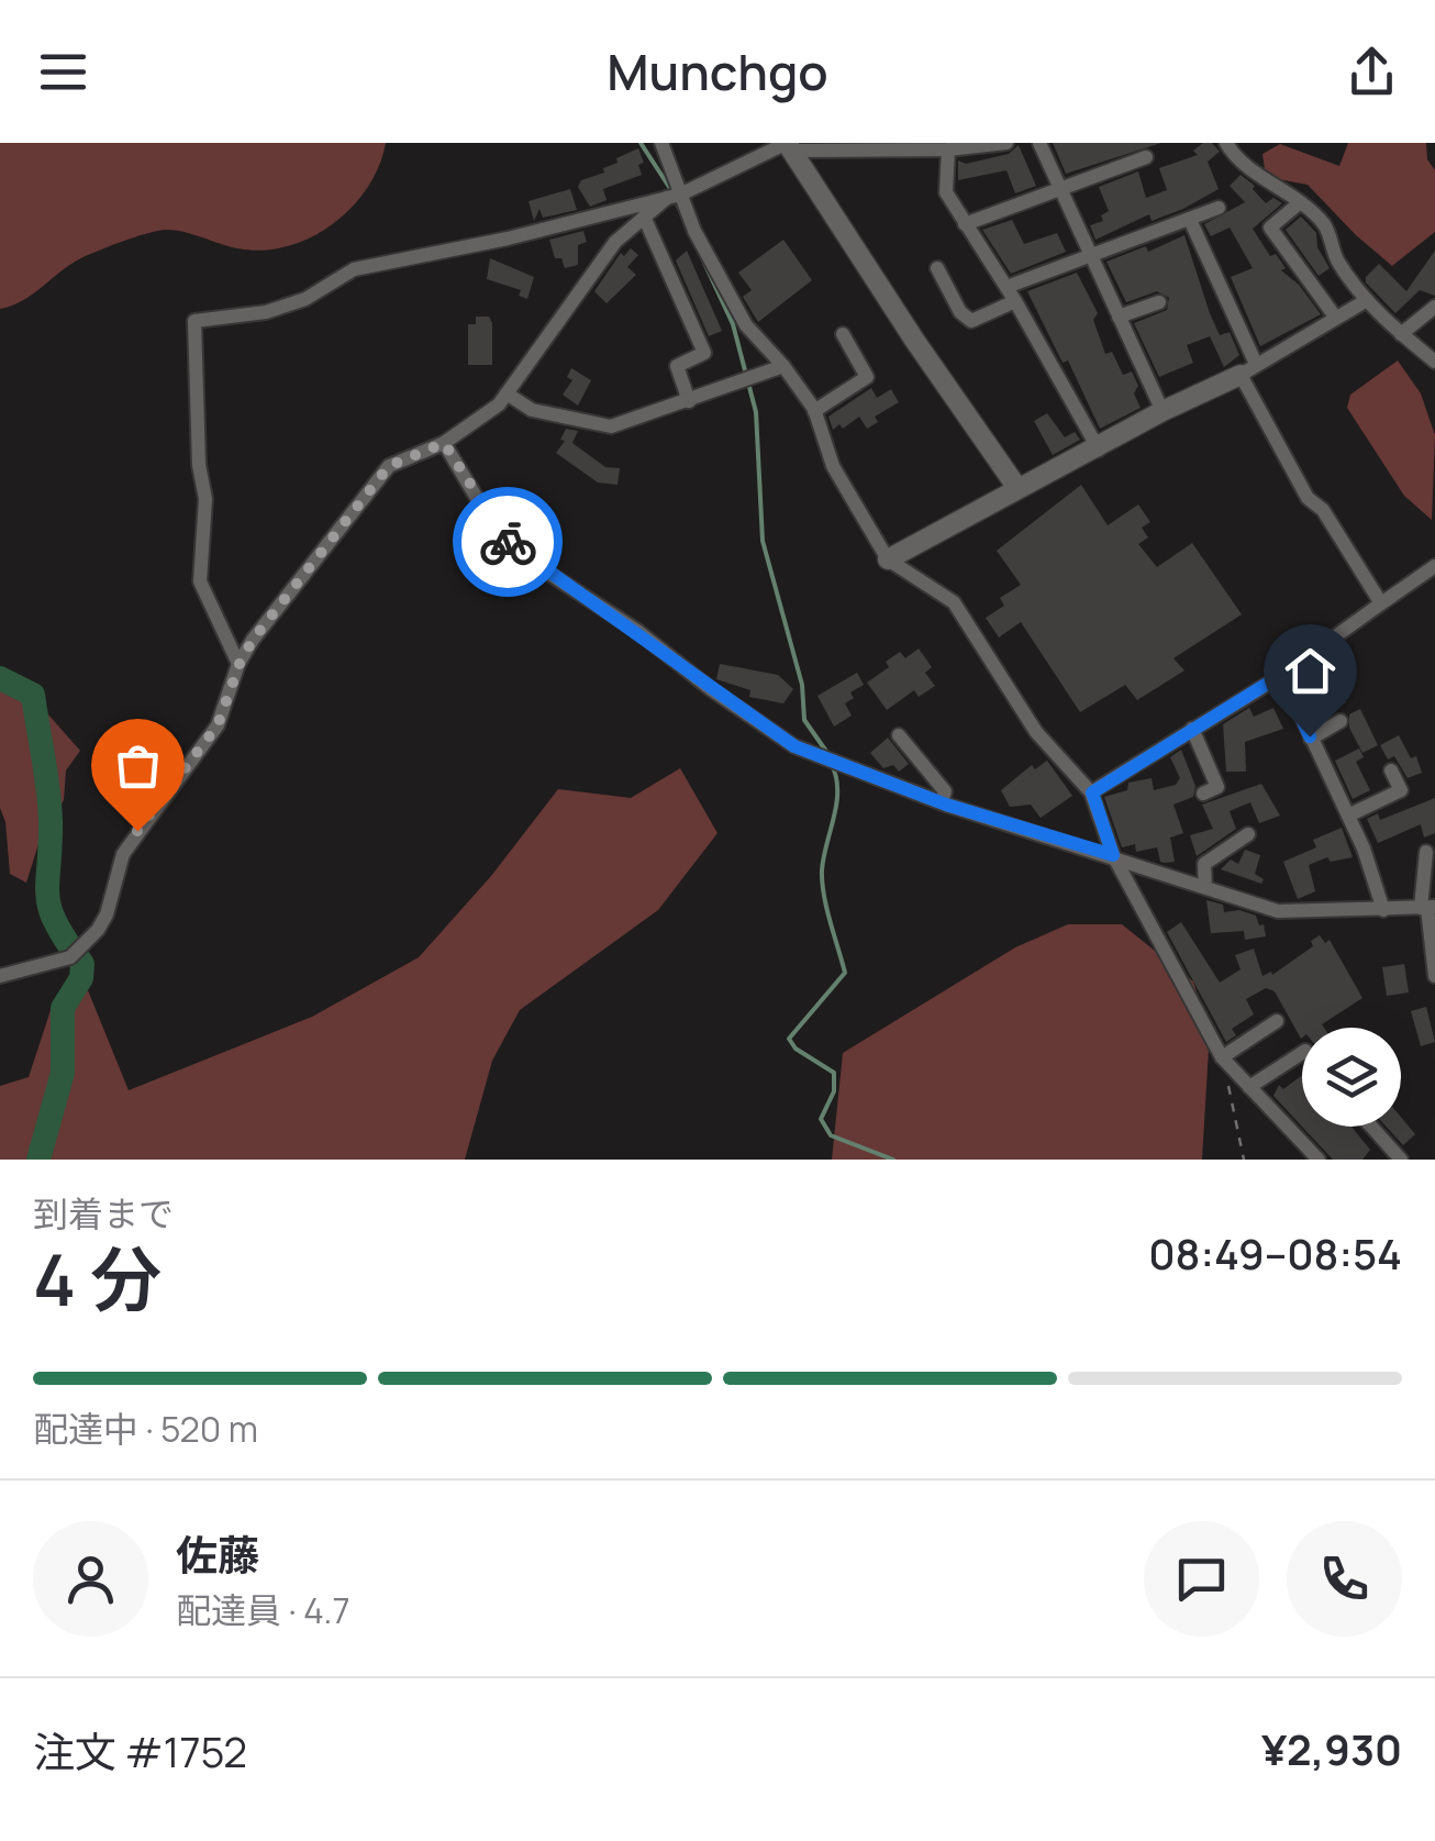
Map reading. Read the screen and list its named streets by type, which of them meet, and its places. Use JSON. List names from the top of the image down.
{
  "page": {
    "header": "Munchgo",
    "heading": ["4 分", "到着まで", "08:49–08:54"],
    "panel": [
      "佐藤",
      "配達員 · 4.7",
      "注文 #1752",
      "¥2,930"
    ],
    "bar": "配達中 · 520 m"
  }
}
